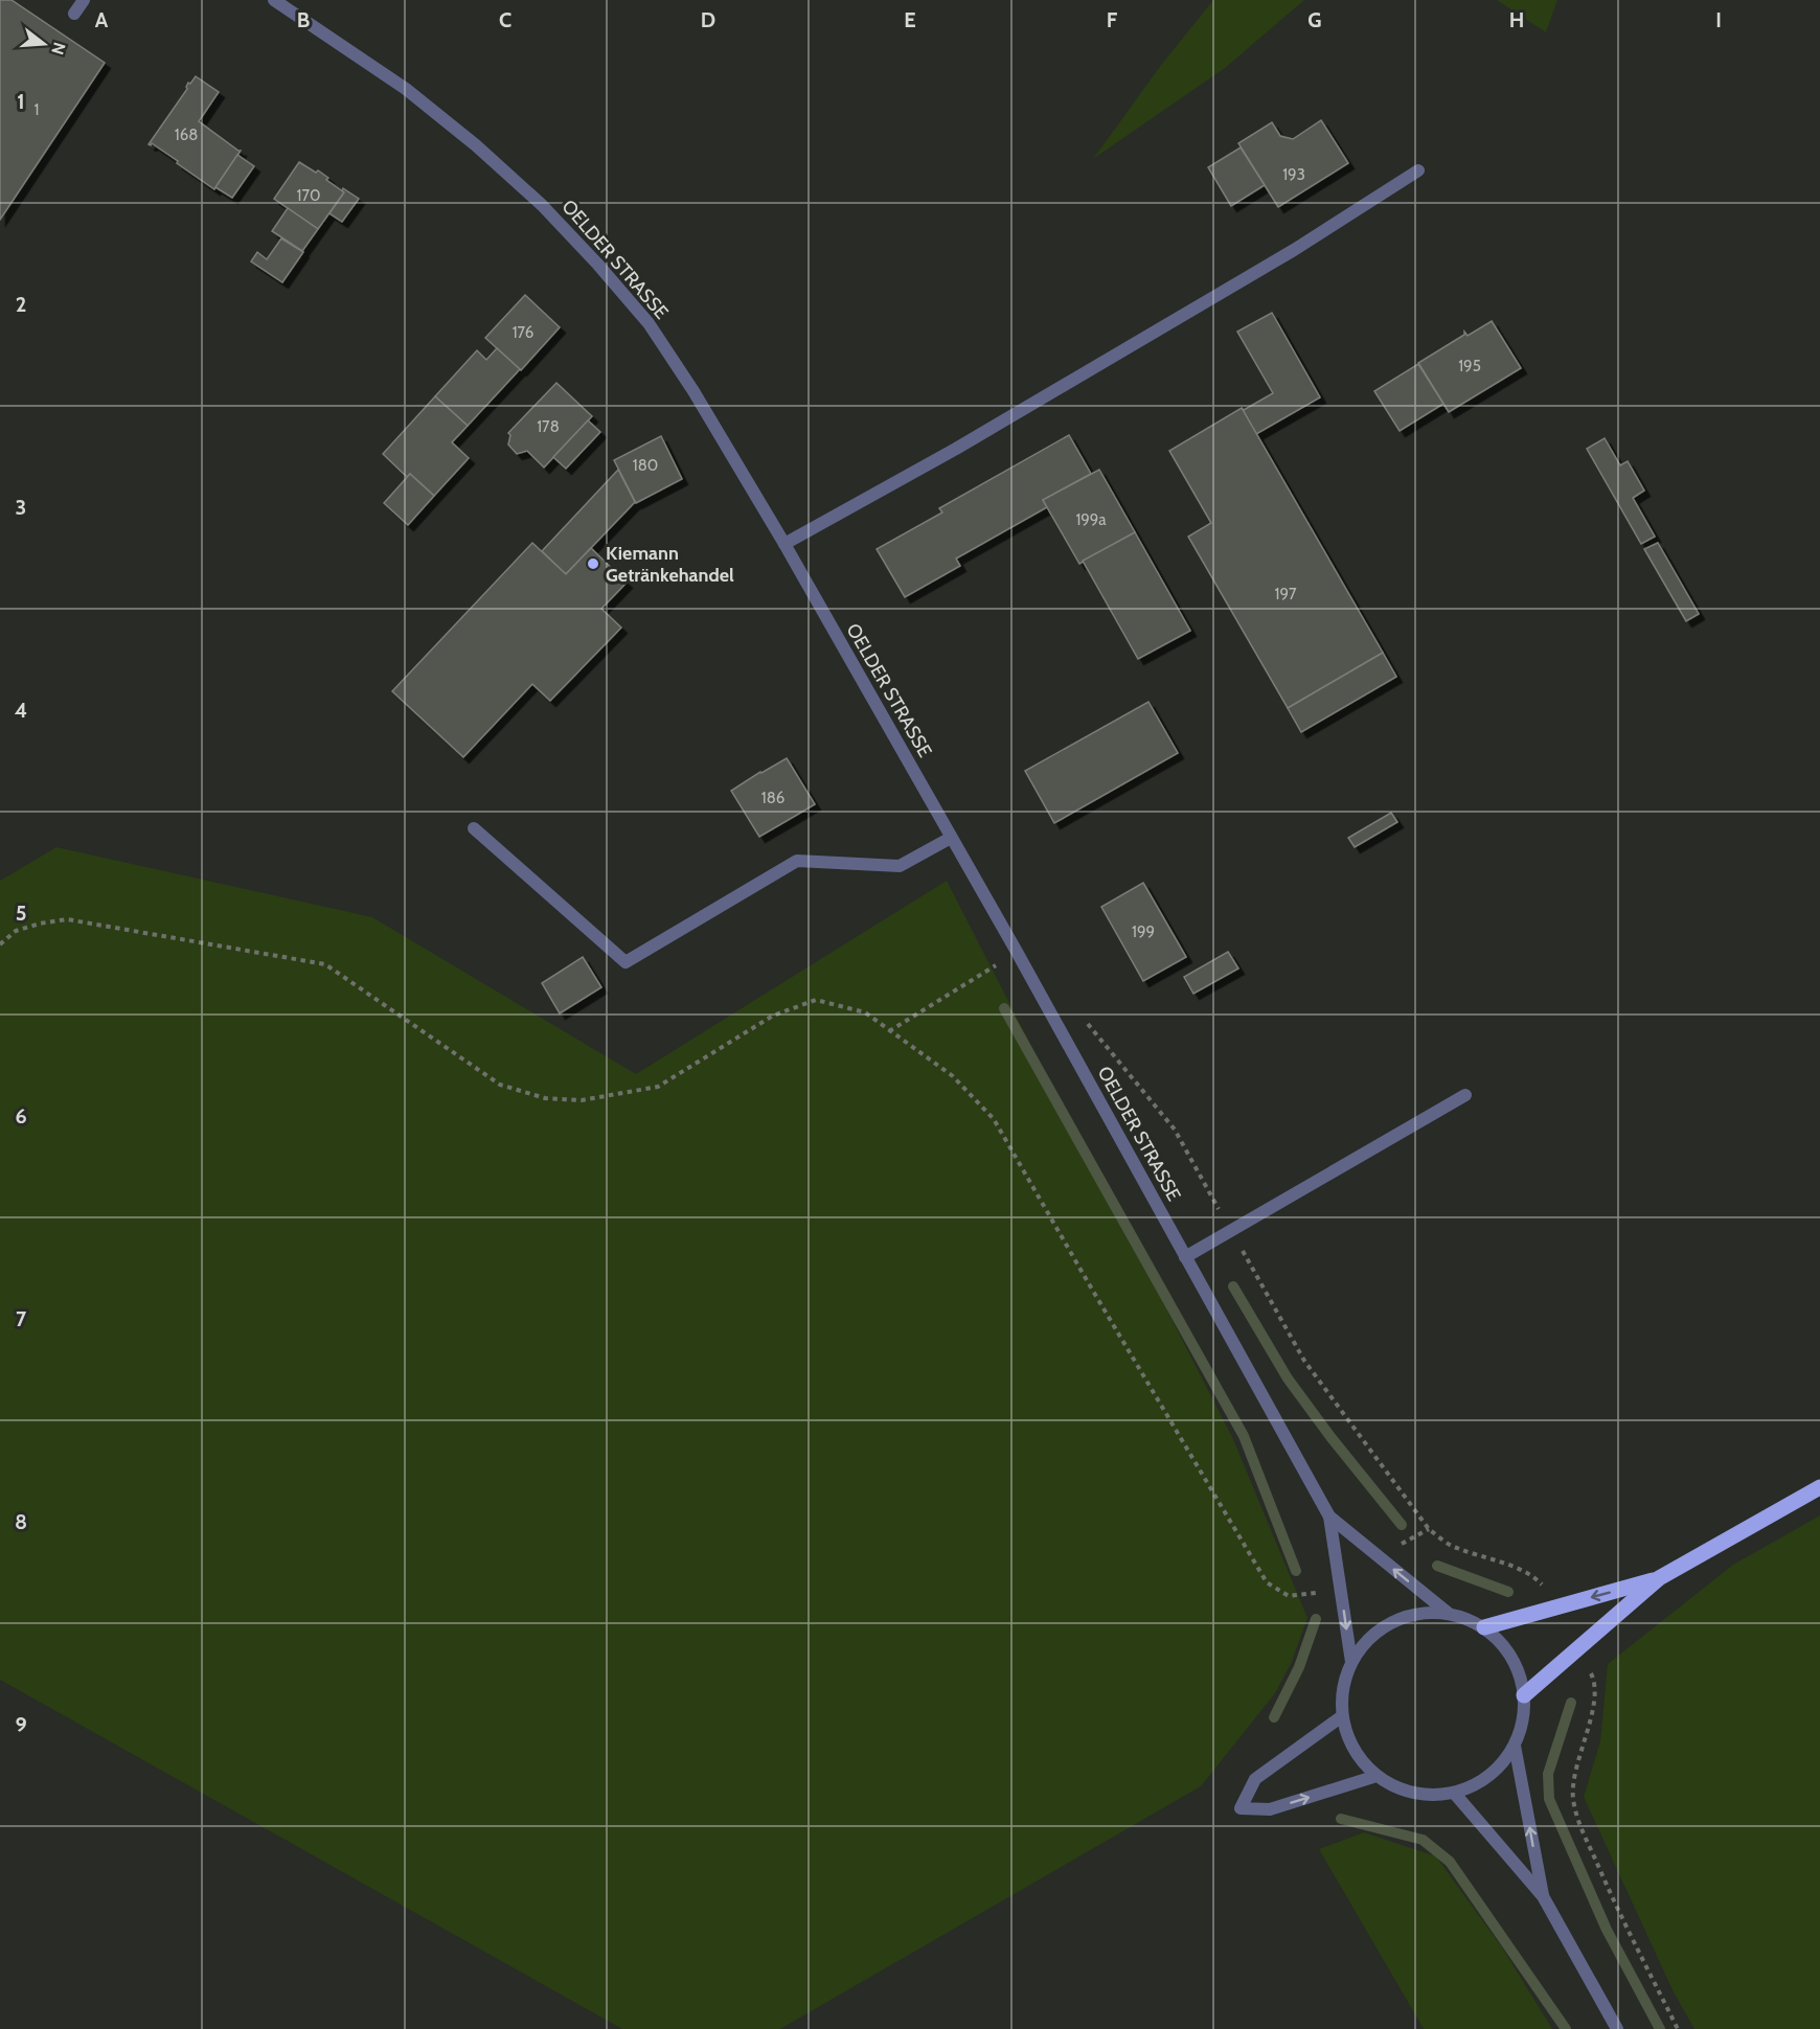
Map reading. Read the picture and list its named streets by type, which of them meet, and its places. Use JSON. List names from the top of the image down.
{
  "streets": {
    "street": ["OELDER STRASSE"]
  },
  "places": ["Kiemann Getränkehandel"],
  "house_numbers": [
    "1",
    "168",
    "193",
    "170",
    "176",
    "195",
    "178",
    "180",
    "199a",
    "197",
    "186",
    "199"
  ],
  "north": "right",
  "grid": {
    "columns": [
      "A",
      "B",
      "C",
      "D",
      "E",
      "F",
      "G",
      "H",
      "I"
    ],
    "rows": [
      "1",
      "2",
      "3",
      "4",
      "5",
      "6",
      "7",
      "8",
      "9"
    ]
  }
}
